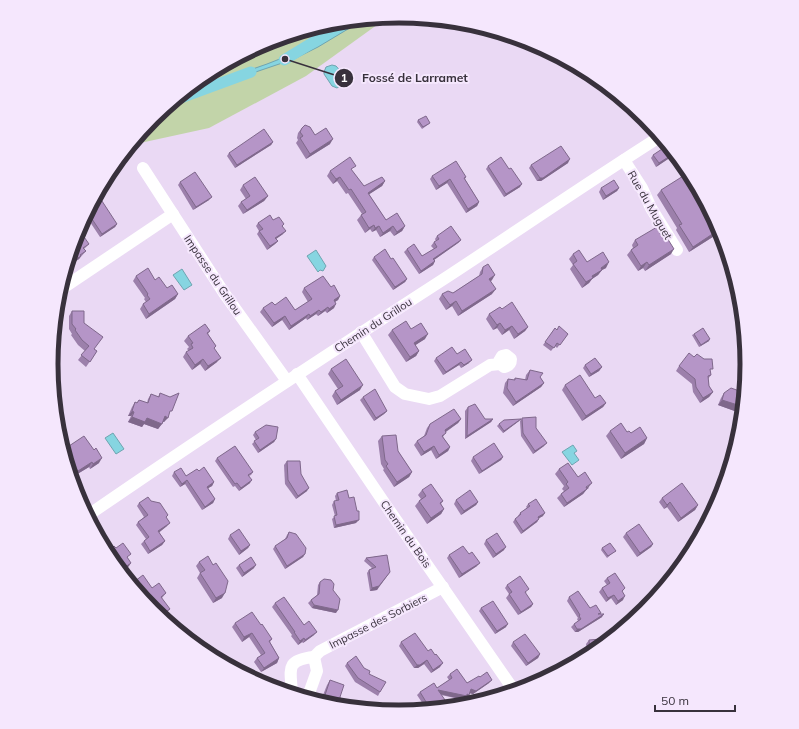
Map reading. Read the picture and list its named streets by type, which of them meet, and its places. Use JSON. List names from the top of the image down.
{
  "streets": {
    "street": [
      "Rue du Muguet",
      "Impasse du Grillou",
      "Chemin du Grillou",
      "Chemin du Bois",
      "Impasse des Sorbiers"
    ]
  },
  "crossings": [
    ["Rue du Muguet", "Chemin du Grillou"],
    ["Impasse du Grillou", "Chemin du Grillou"],
    ["Chemin du Grillou", "Chemin du Bois"],
    ["Chemin du Bois", "Impasse des Sorbiers"]
  ],
  "places": ["Fossé de Larramet"],
  "scale_bar": "50 m"
}
